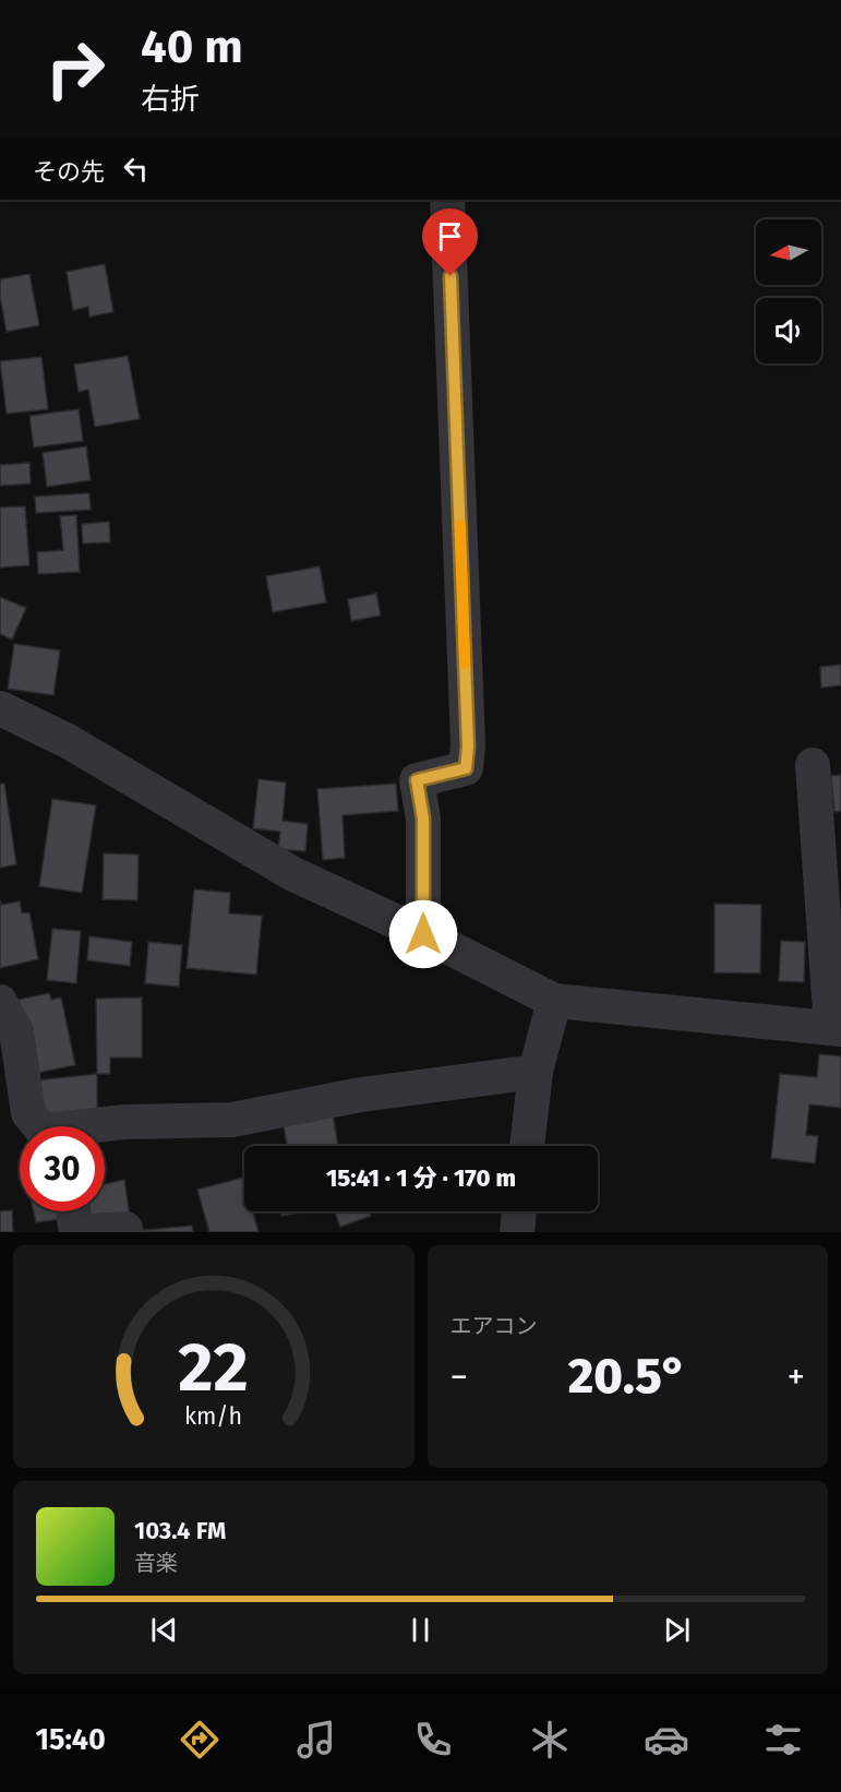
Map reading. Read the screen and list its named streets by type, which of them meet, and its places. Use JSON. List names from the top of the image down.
{
  "north": "left",
  "page": {
    "turn": ["40 m", "右折"],
    "then": "その先",
    "limit": "30",
    "trip": "15:41 · 1 分 · 170 m",
    "tile": "エアコン",
    "heat": ["−", "20.5°", "+"],
    "song": ["103.4 FM", "音楽"],
    "tabs": "15:40",
    "gauge": ["22", "km/h"]
  }
}
